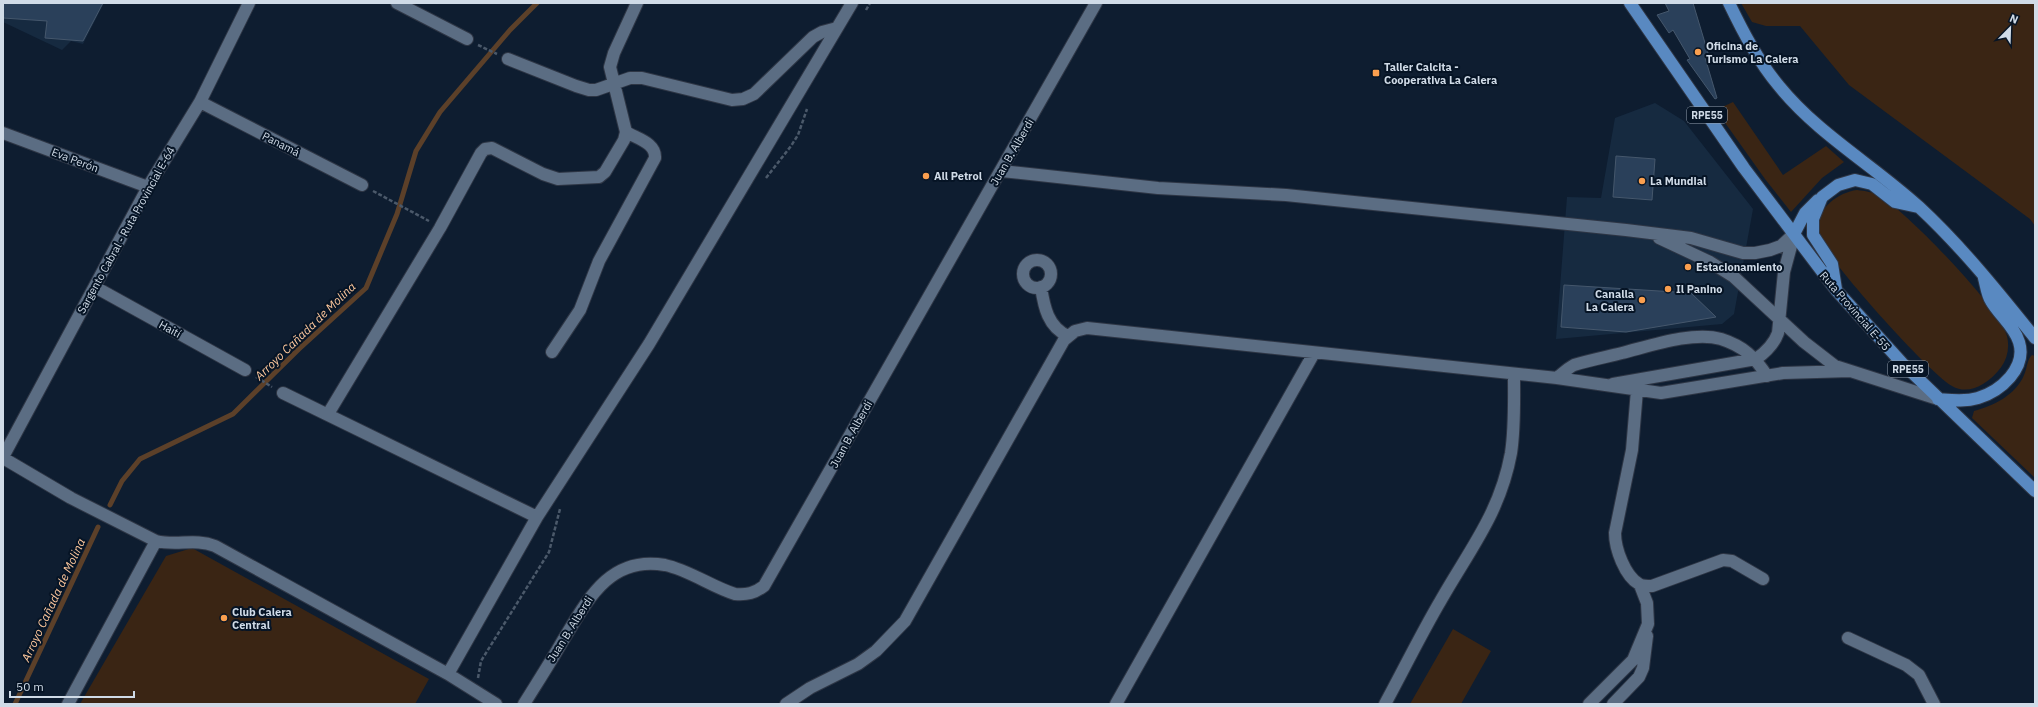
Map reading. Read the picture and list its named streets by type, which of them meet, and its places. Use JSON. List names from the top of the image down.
{
  "streets": {
    "main road": ["RPE55", "Ruta Provincial E-55"],
    "street": [
      "Panamá",
      "Juan B. Alberdi",
      "Eva Perón",
      "Sargento Cabral - Ruta Provincial E-64",
      "Haití"
    ]
  },
  "crossings": [
    ["Panamá", "Sargento Cabral - Ruta Provincial E-64"],
    ["Eva Perón", "Sargento Cabral - Ruta Provincial E-64"],
    ["Sargento Cabral - Ruta Provincial E-64", "Haití"]
  ],
  "water": ["Arroyo Cañada de Molina"],
  "places": {
    "other": [
      "Oficina de Turismo La Calera",
      "All Petrol",
      "La Mundial",
      "Estacionamiento",
      "Il Panino",
      "Canalla La Calera",
      "Club Calera Central"
    ],
    "transit": ["Taller Calcita - Cooperativa La Calera"]
  },
  "scale_bar": "50 m",
  "north": "top right"
}
